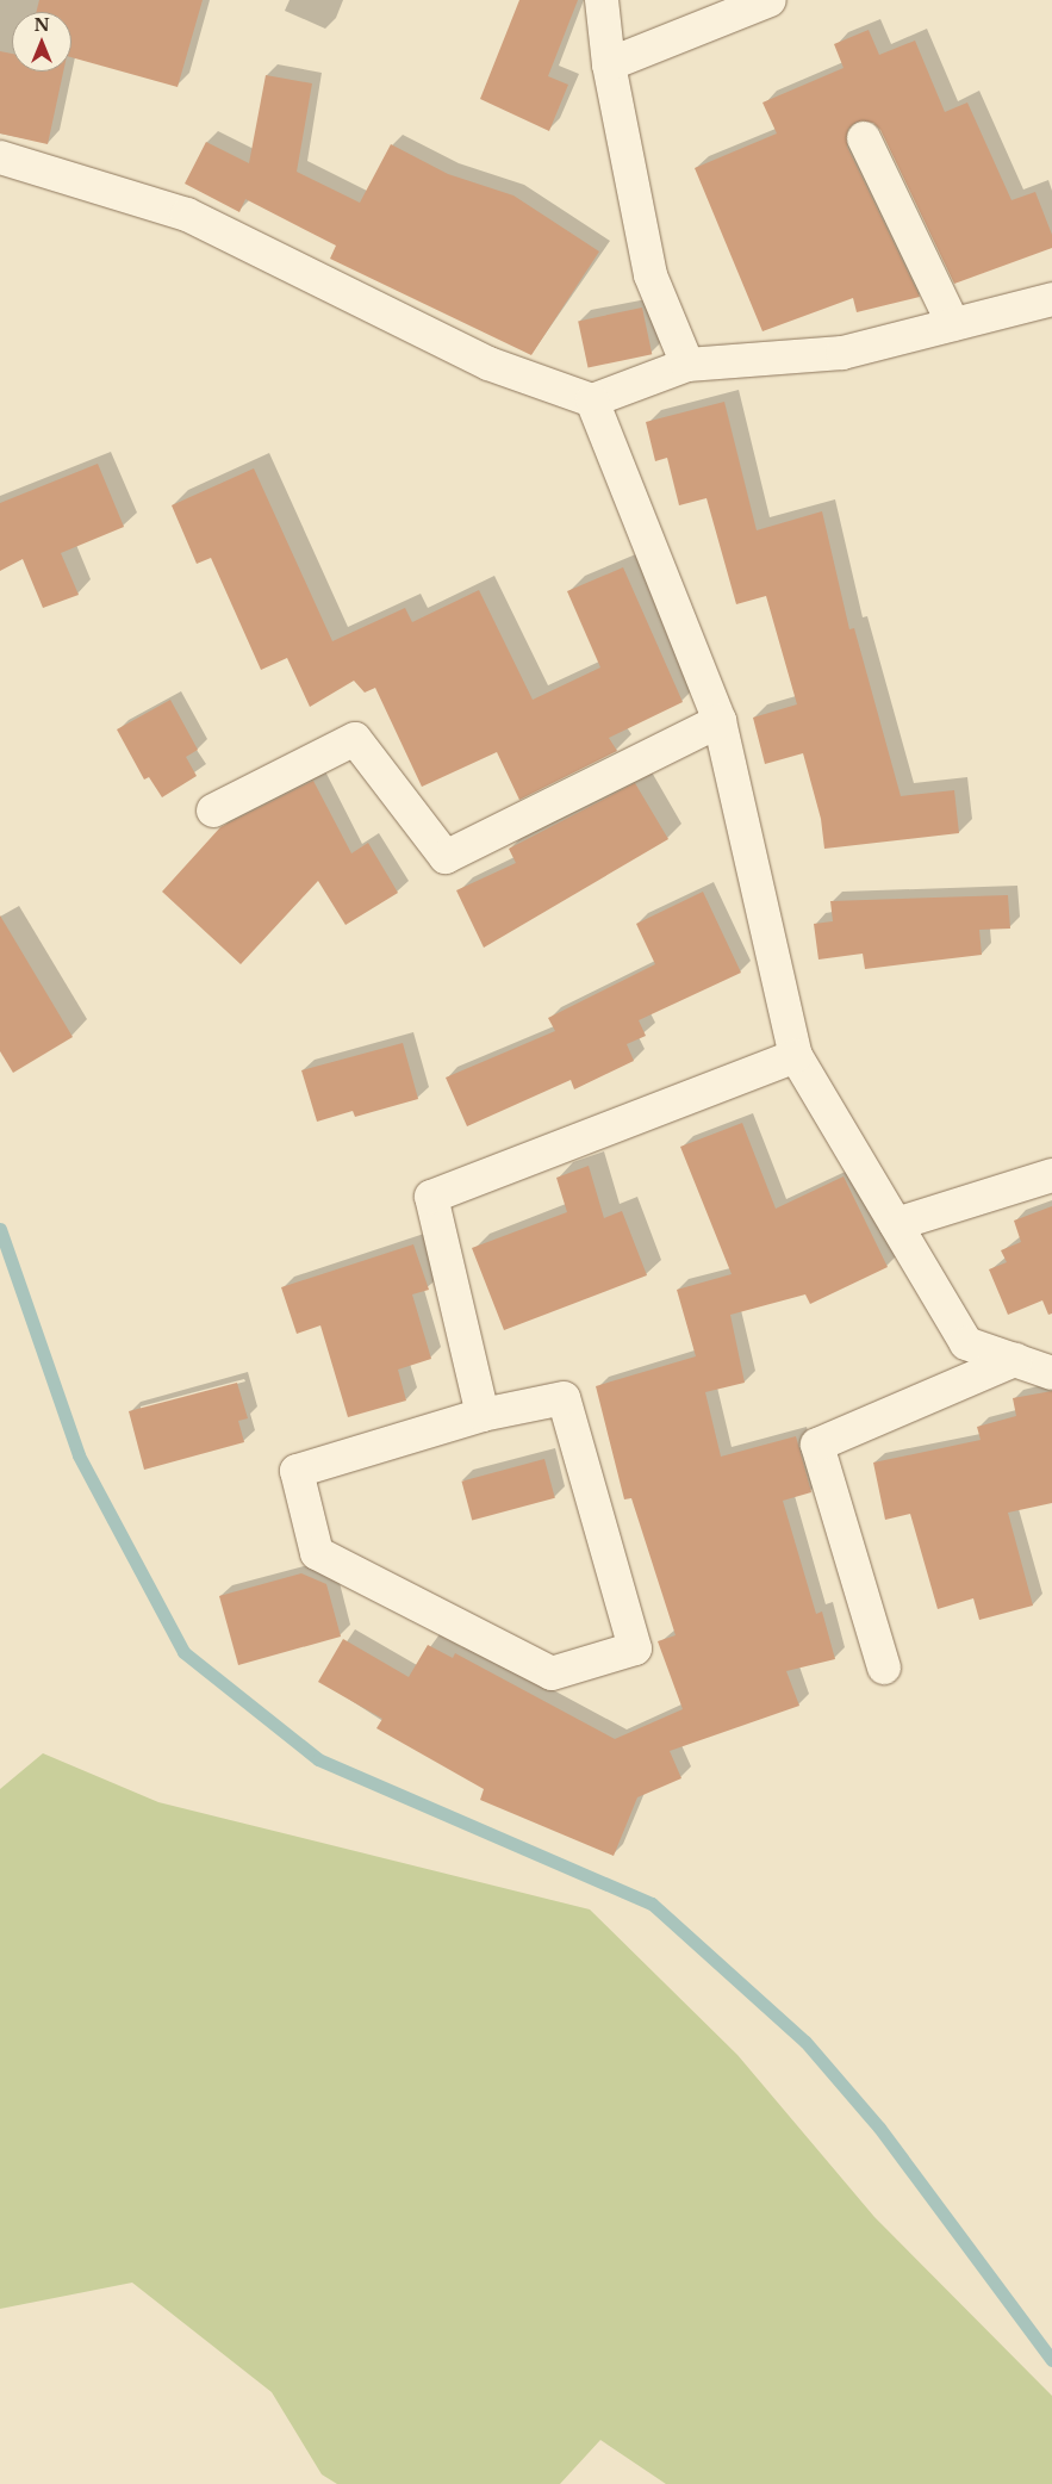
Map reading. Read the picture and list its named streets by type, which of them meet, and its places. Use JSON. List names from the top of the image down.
{
  "north": "top"
}
